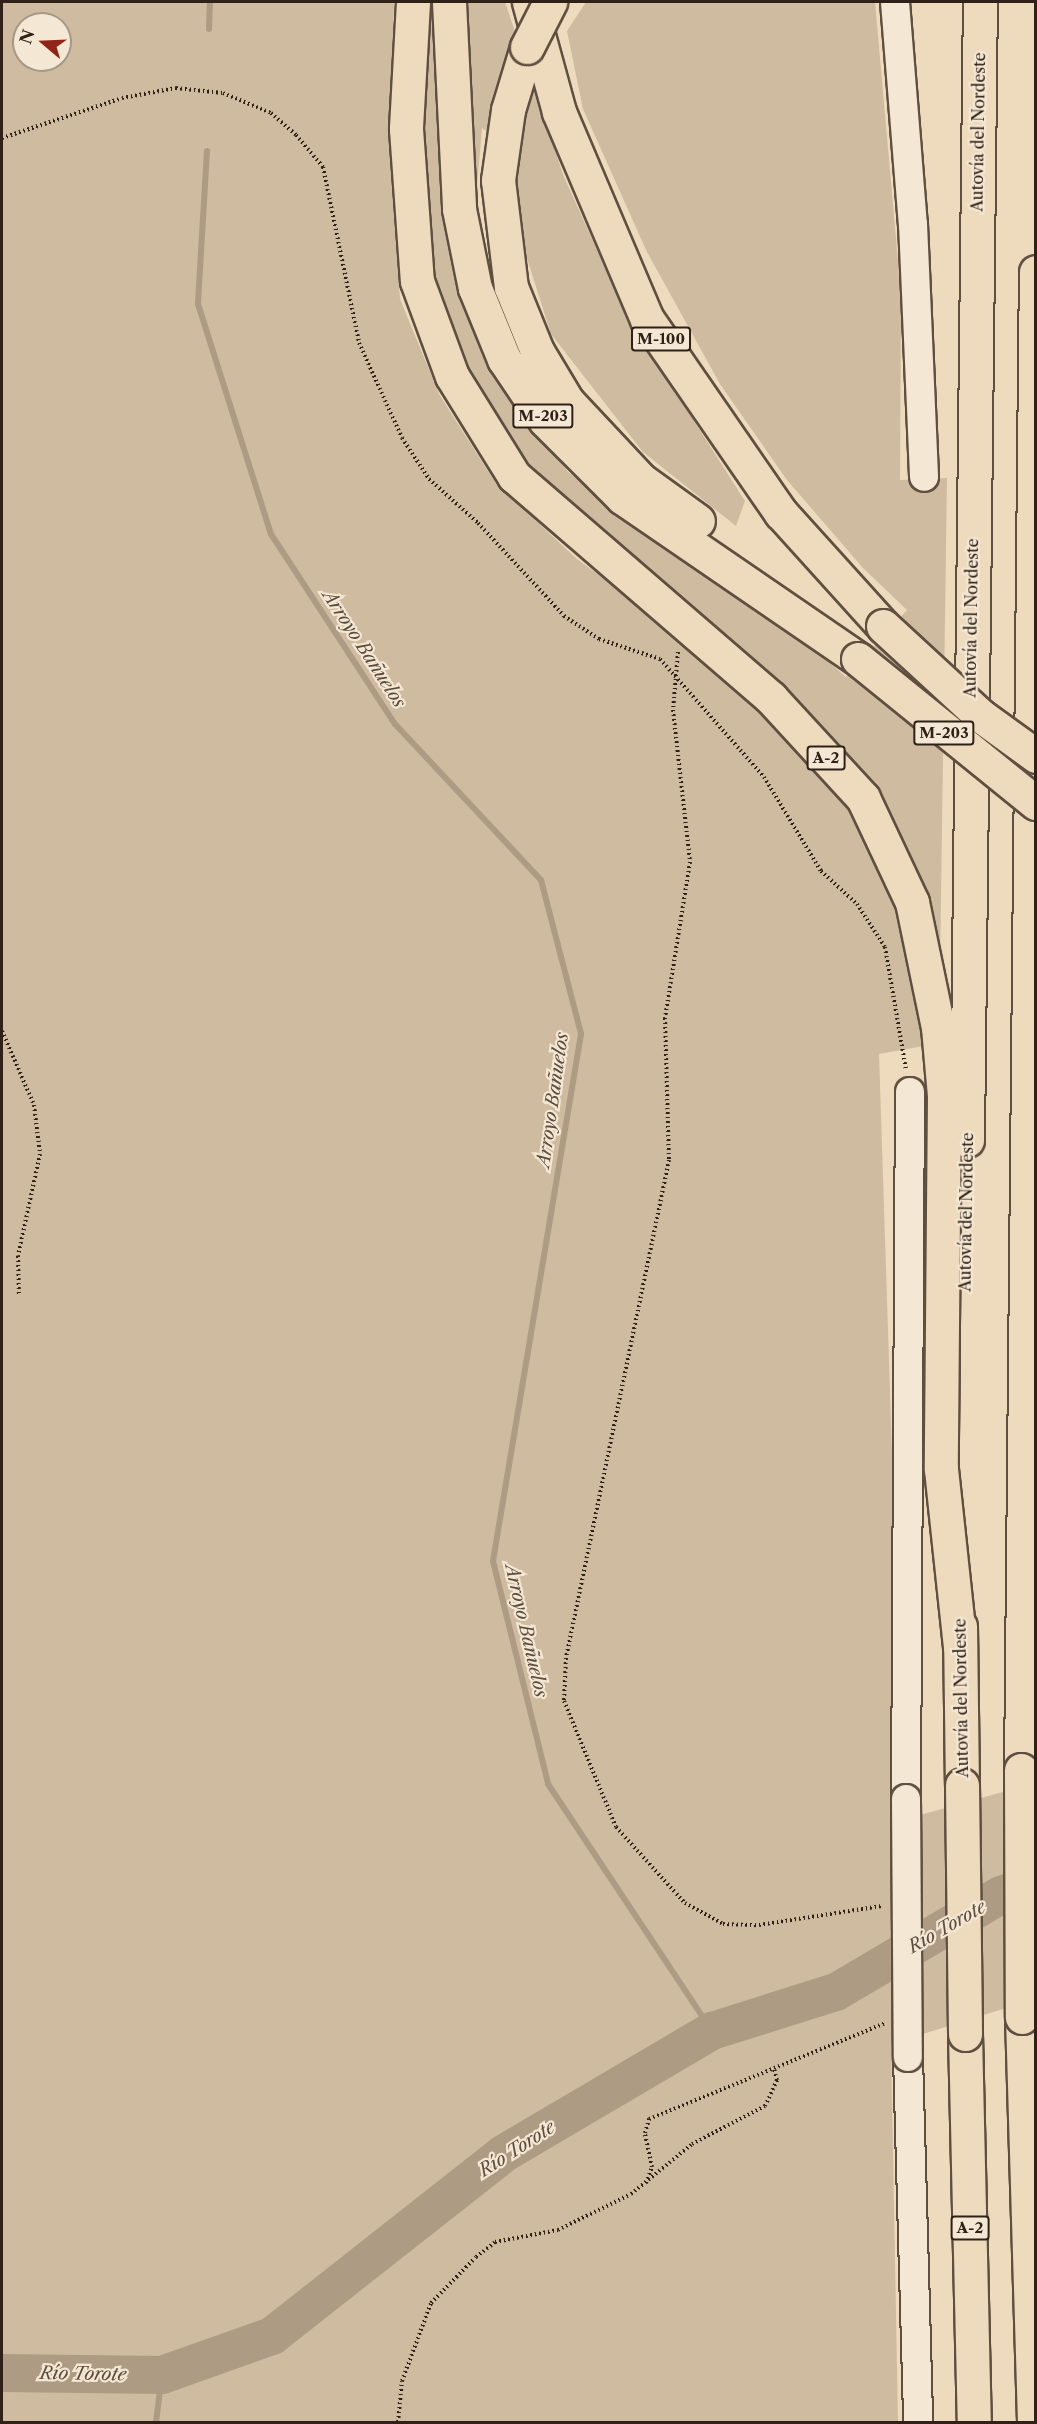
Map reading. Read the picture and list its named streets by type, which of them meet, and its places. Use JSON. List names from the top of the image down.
{
  "streets": {
    "highway": [
      "Autovía del Nordeste",
      "M-100",
      "M-203",
      "A-2"
    ]
  },
  "crossings": [
    ["Autovía del Nordeste", "A-2"]
  ],
  "water": ["Arroyo Bañuelos", "Río Torote"],
  "north": "left"
}
